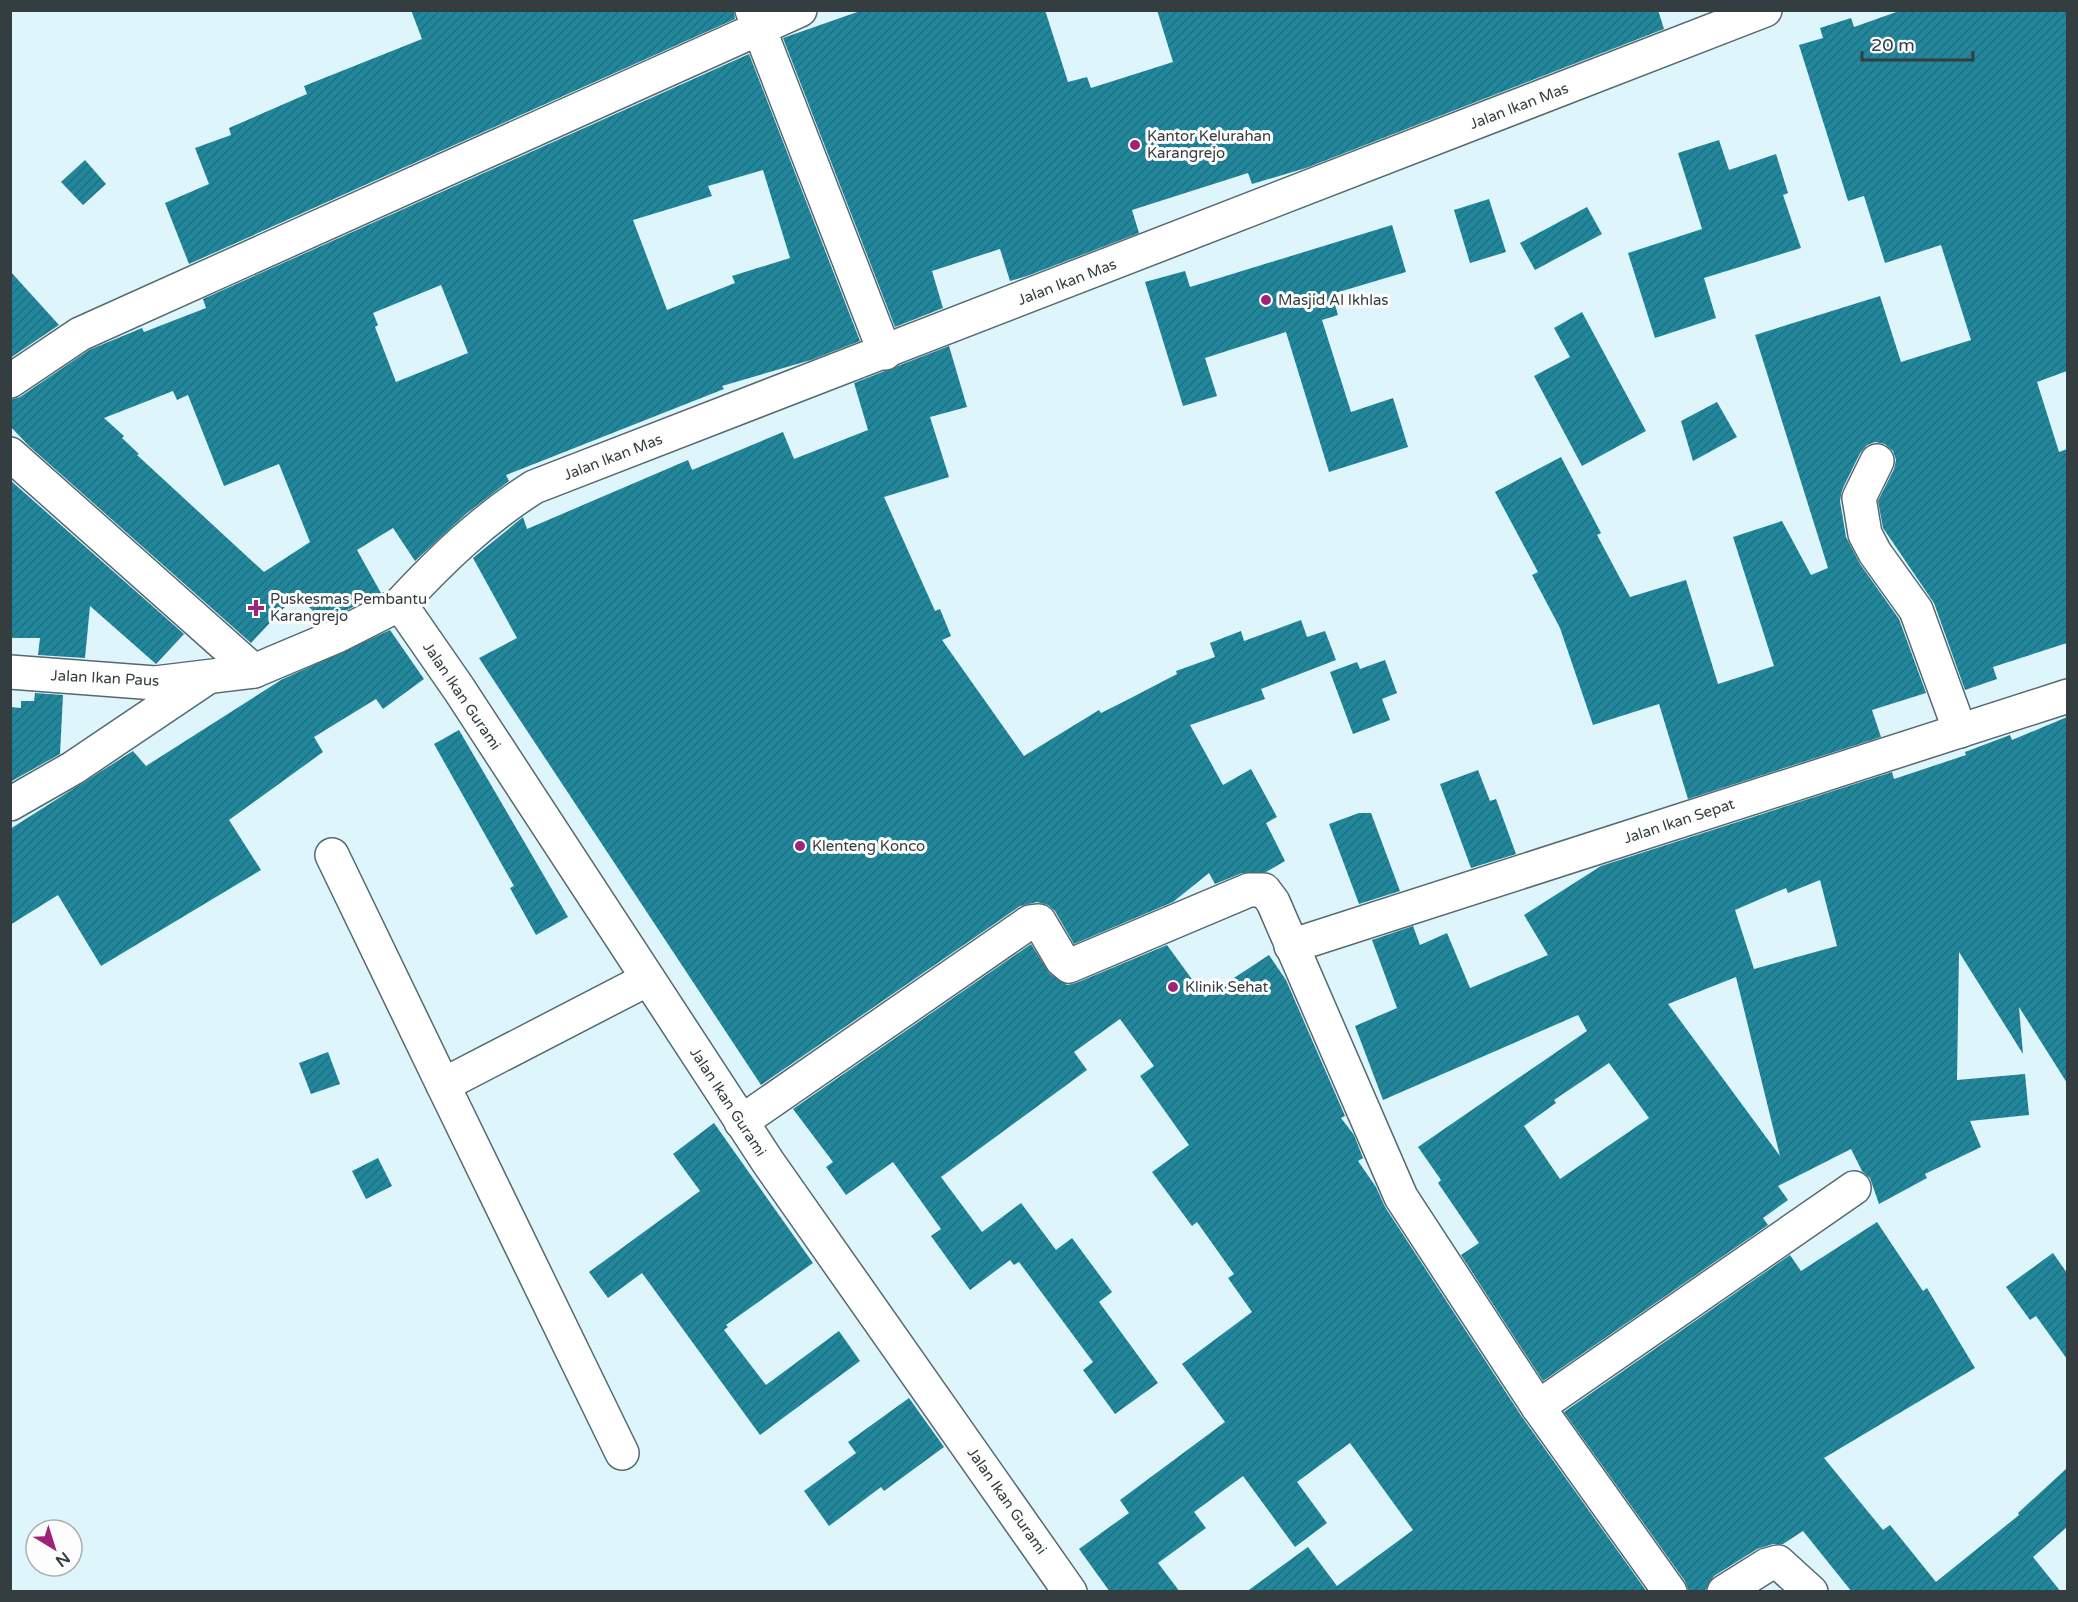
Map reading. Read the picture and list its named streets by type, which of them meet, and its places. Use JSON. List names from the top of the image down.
{
  "streets": {
    "street": [
      "Jalan Ikan Mas",
      "Jalan Ikan Paus",
      "Jalan Ikan Gurami",
      "Jalan Ikan Sepat"
    ]
  },
  "crossings": [
    ["Jalan Ikan Mas", "Jalan Ikan Paus"],
    ["Jalan Ikan Mas", "Jalan Ikan Gurami"],
    ["Jalan Ikan Paus", "Jalan Ikan Gurami"]
  ],
  "places": {
    "other": [
      "Kantor Kelurahan Karangrejo",
      "Masjid Al Ikhlas",
      "Klenteng Konco",
      "Klinik Sehat"
    ],
    "health": ["Puskesmas Pembantu Karangrejo"]
  },
  "scale_bar": "20 m",
  "north": "bottom right"
}
